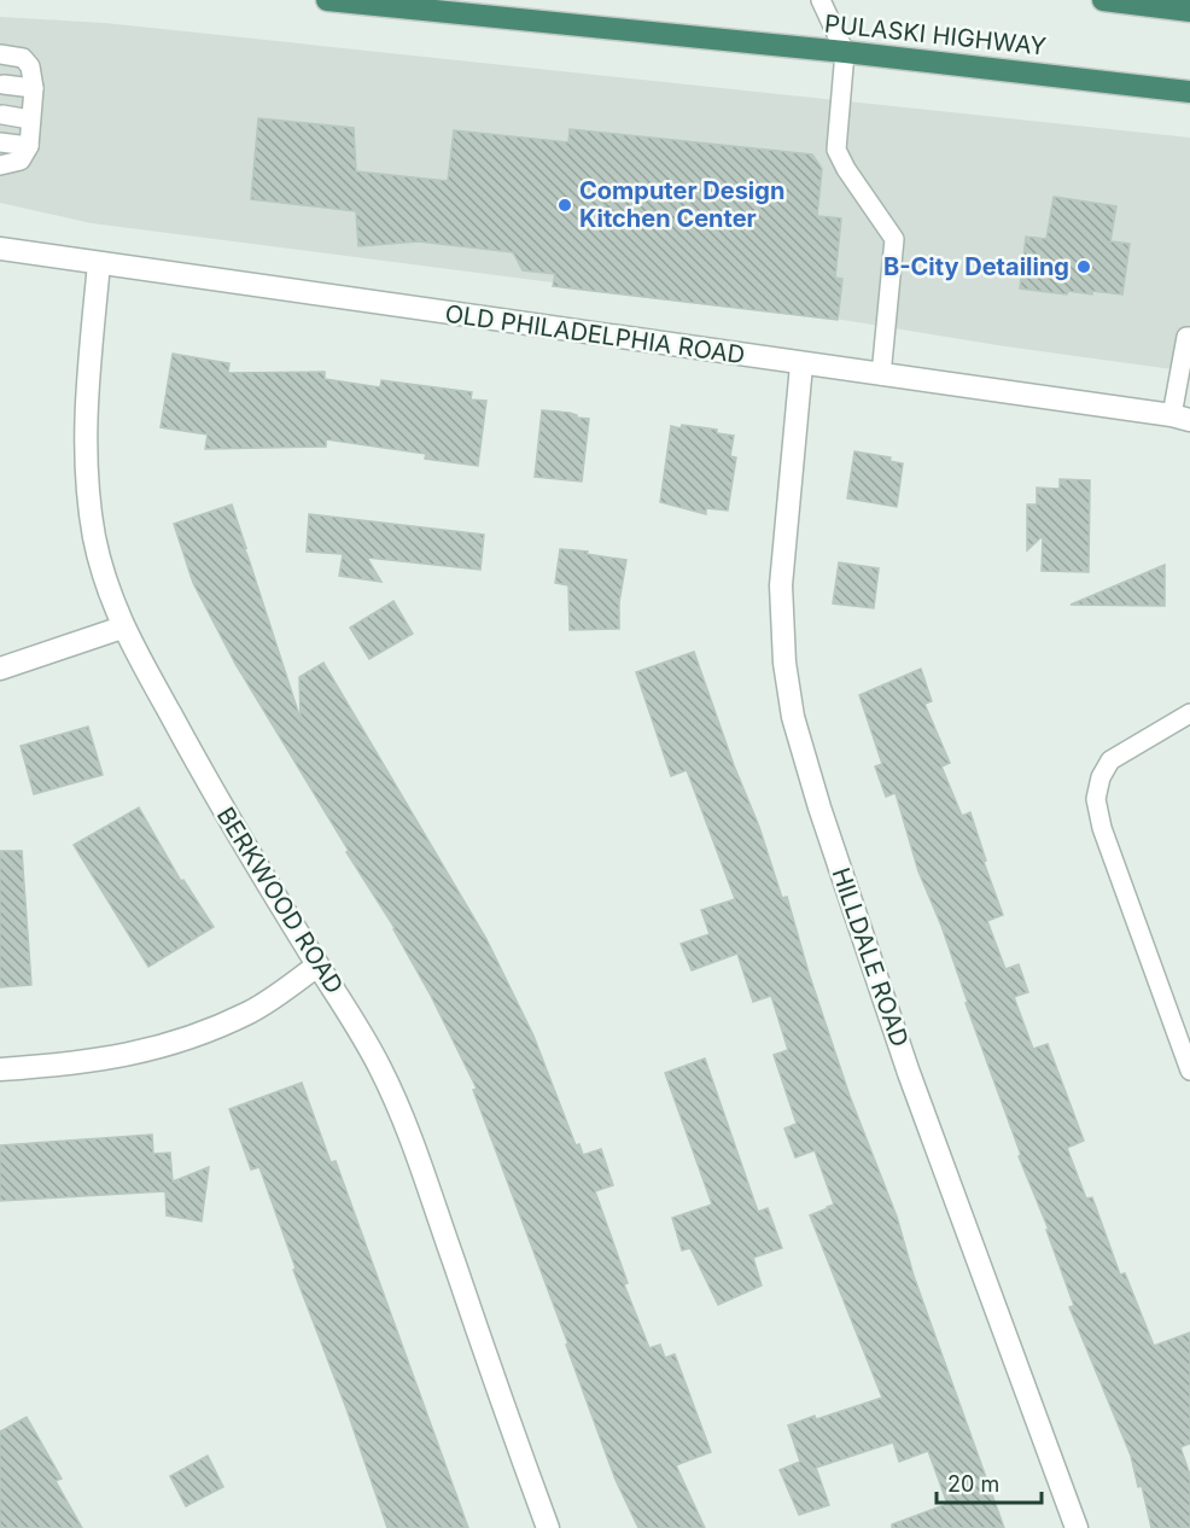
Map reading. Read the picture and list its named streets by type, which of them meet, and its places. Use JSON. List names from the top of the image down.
{
  "streets": {
    "highway": ["PULASKI HIGHWAY"],
    "street": ["OLD PHILADELPHIA ROAD", "BERKWOOD ROAD", "HILLDALE ROAD"]
  },
  "crossings": [
    ["OLD PHILADELPHIA ROAD", "BERKWOOD ROAD"],
    ["OLD PHILADELPHIA ROAD", "HILLDALE ROAD"]
  ],
  "places": ["Computer Design Kitchen Center", "B-City Detailing"],
  "scale_bar": "20 m"
}
